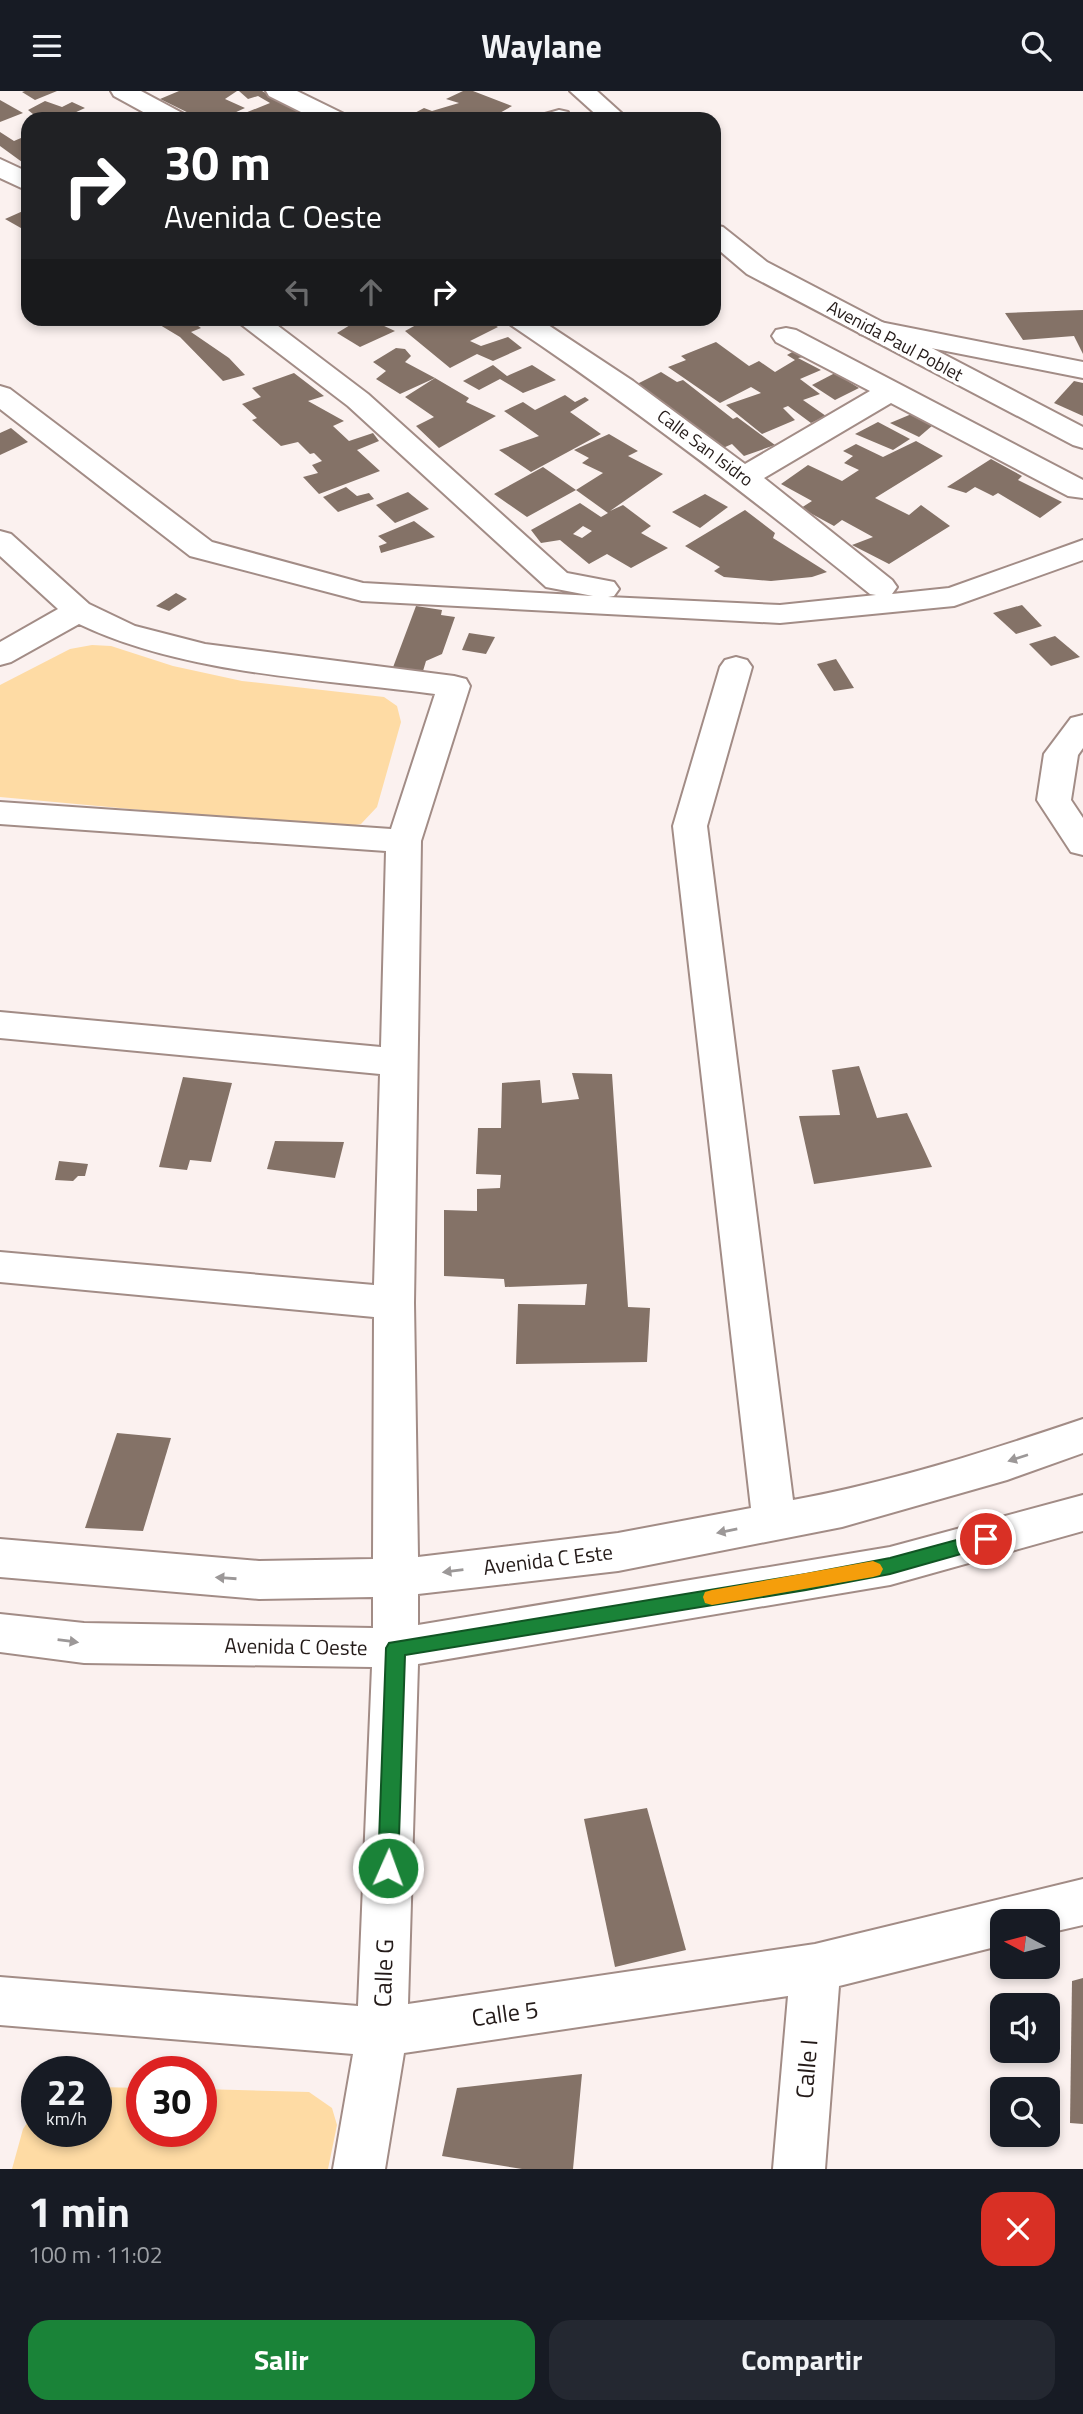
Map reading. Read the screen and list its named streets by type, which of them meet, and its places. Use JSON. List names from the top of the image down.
{
  "streets": {
    "street": [
      "Avenida Paul Poblet",
      "Calle San Isidro",
      "Avenida C Este",
      "Avenida C Oeste",
      "Calle G",
      "Calle 5",
      "Calle I"
    ]
  },
  "crossings": [
    ["Avenida C Este", "Calle G"],
    ["Avenida C Oeste", "Calle G"],
    ["Calle G", "Calle 5"],
    ["Calle 5", "Calle I"]
  ],
  "one_way": ["Avenida C Oeste"],
  "north": "left",
  "page": {
    "header": "Waylane",
    "turn": ["30 m", "Avenida C Oeste"],
    "speed": "22 km/h",
    "limit": "30",
    "heading": ["1 min", "100 m · 11:02"],
    "buttons": ["Salir", "Compartir"]
  }
}
